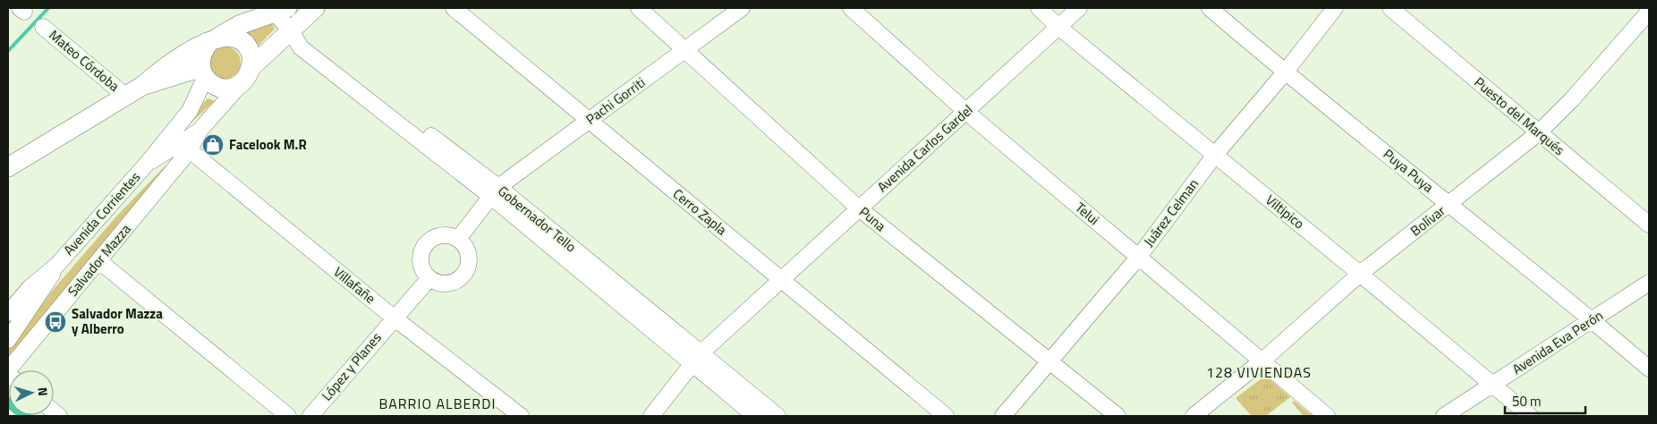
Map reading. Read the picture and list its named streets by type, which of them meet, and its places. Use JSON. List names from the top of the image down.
{
  "streets": {
    "street": [
      "Mateo Córdoba",
      "Pachi Gorriti",
      "Puesto del Marqués",
      "Avenida Carlos Gardel",
      "Puya Puya",
      "Cerro Zapla",
      "Viltipico",
      "Juárez Celman",
      "Avenida Corrientes",
      "Telui",
      "Gobernador Tello",
      "Puna",
      "Bolívar",
      "Salvador Mazza",
      "Villafañe",
      "Avenida Eva Perón",
      "López y Planes"
    ]
  },
  "crossings": [
    ["Pachi Gorriti", "Cerro Zapla"],
    ["Pachi Gorriti", "Gobernador Tello"],
    ["Pachi Gorriti", "Puna"],
    ["Pachi Gorriti", "López y Planes"],
    ["Puesto del Marqués", "Bolívar"],
    ["Avenida Carlos Gardel", "Cerro Zapla"],
    ["Avenida Carlos Gardel", "Viltipico"],
    ["Avenida Carlos Gardel", "Telui"],
    ["Avenida Carlos Gardel", "Gobernador Tello"],
    ["Avenida Carlos Gardel", "Puna"],
    ["Puya Puya", "Juárez Celman"],
    ["Puya Puya", "Bolívar"],
    ["Puya Puya", "Avenida Eva Perón"],
    ["Viltipico", "Juárez Celman"],
    ["Viltipico", "Bolívar"],
    ["Viltipico", "Avenida Eva Perón"],
    ["Juárez Celman", "Telui"],
    ["Juárez Celman", "Puna"],
    ["Avenida Corrientes", "Salvador Mazza"],
    ["Telui", "Bolívar"],
    ["Salvador Mazza", "Villafañe"],
    ["Villafañe", "López y Planes"]
  ],
  "districts": ["128 VIVIENDAS", "BARRIO ALBERDI"],
  "places": {
    "shop": ["Facelook M.R"],
    "bus stop": ["Salvador Mazza y Alberro"]
  },
  "scale_bar": "50 m",
  "north": "right"
}
